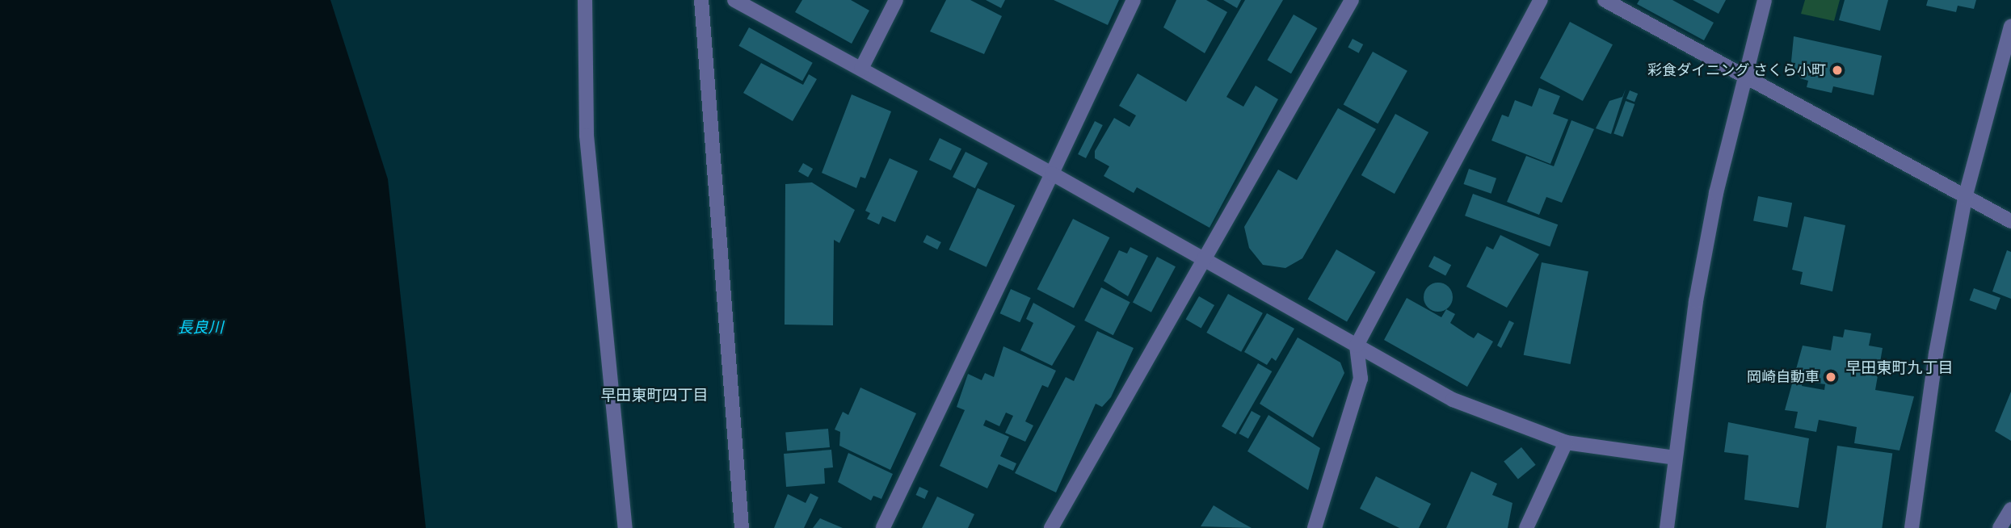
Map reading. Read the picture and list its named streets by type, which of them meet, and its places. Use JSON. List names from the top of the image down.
{
  "districts": ["早田東町九丁目", "早田東町四丁目"],
  "water": ["長良川"],
  "places": ["彩食ダイニング さくら小町", "岡崎自動車"]
}
